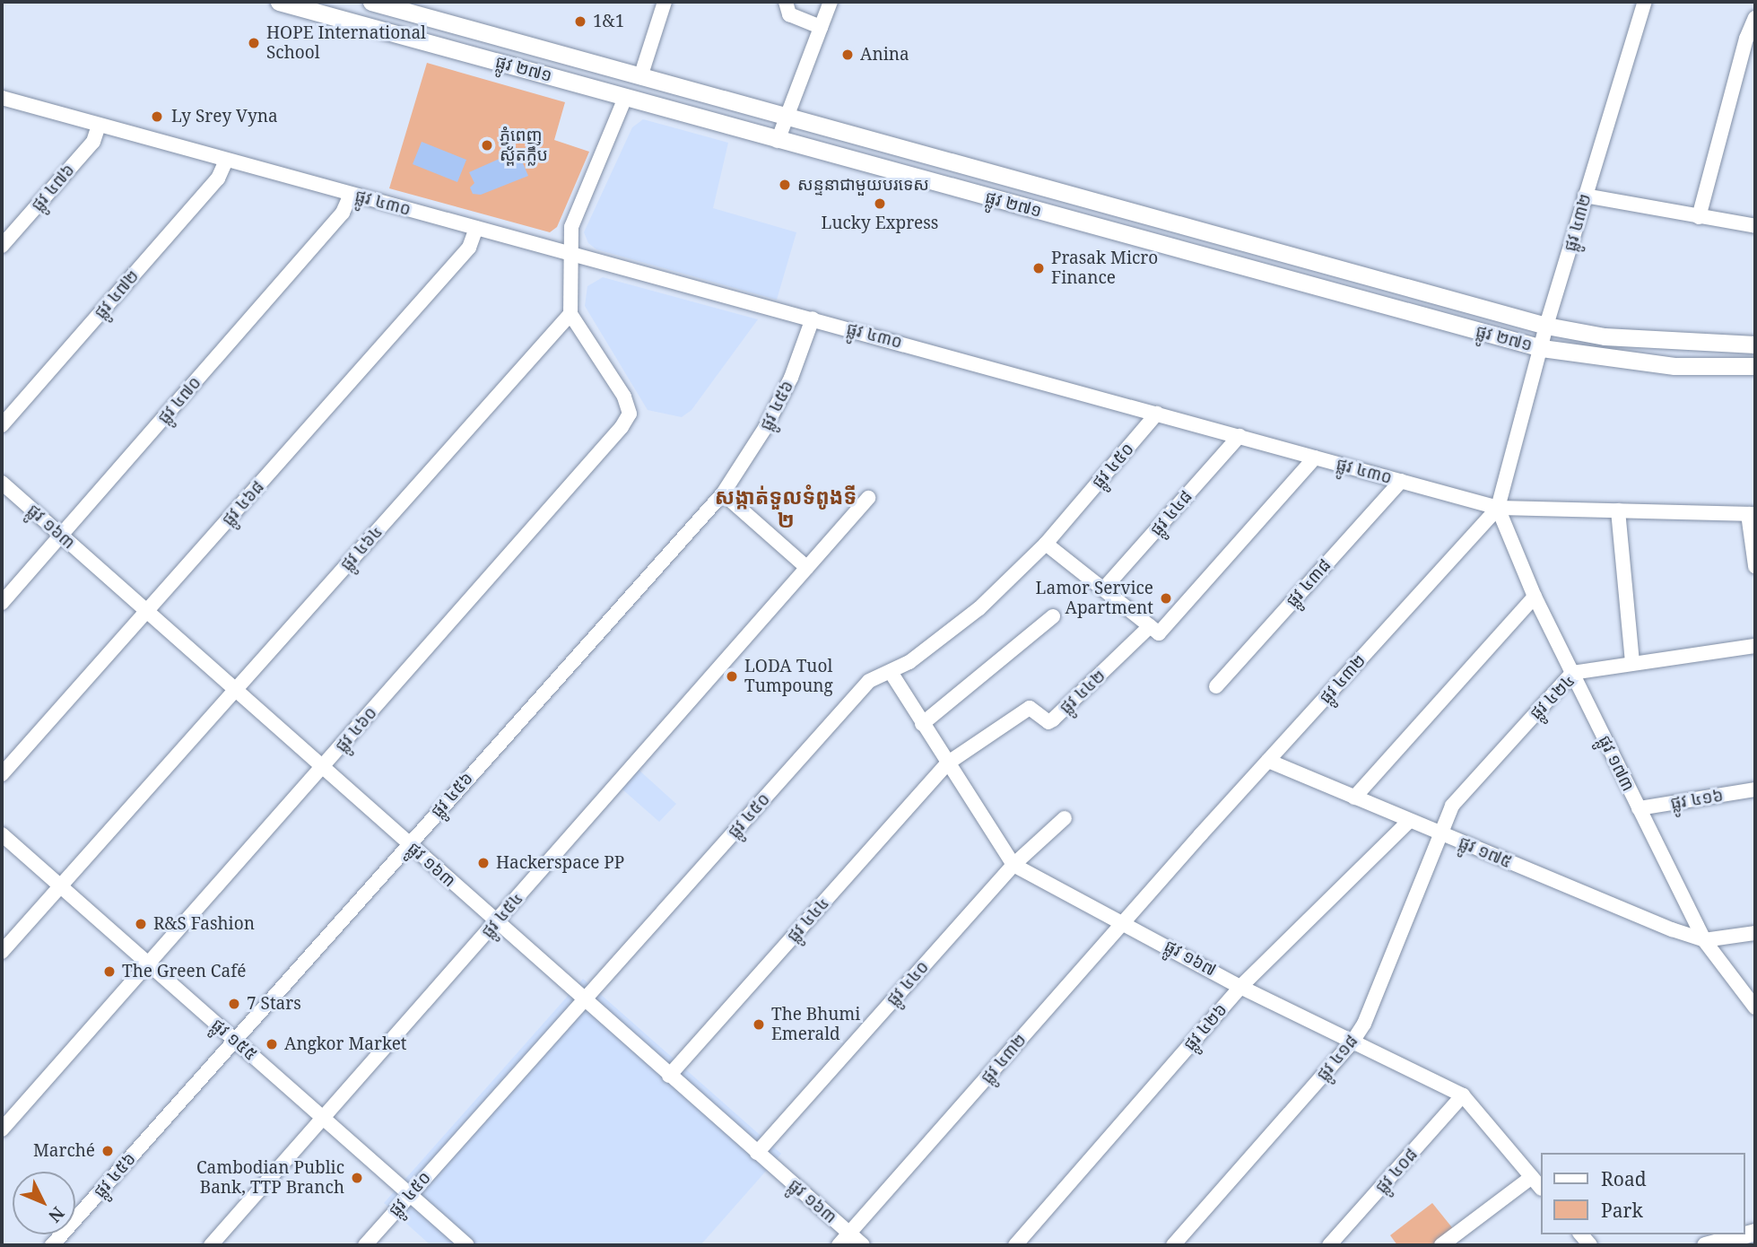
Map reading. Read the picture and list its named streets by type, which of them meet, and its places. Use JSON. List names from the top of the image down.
{
  "streets": {
    "main road": ["ផ្លូវ ២៧១"],
    "street": [
      "ផ្លូវ ៤៧៦",
      "ផ្លូវ ៤៣០",
      "ផ្លូវ ៤៣២",
      "ផ្លូវ ៤៧២",
      "ផ្លូវ ៤៧០",
      "ផ្លូវ ៤៥៦",
      "ផ្លូវ ៤៥០",
      "ផ្លូវ ៤៦៨",
      "ផ្លូវ ៤៤៨",
      "ផ្លូវ ១៦៣",
      "ផ្លូវ ៤៦៤",
      "ផ្លូវ ៤៣៨",
      "ផ្លូវ ៤៤២",
      "ផ្លូវ ៤២៤",
      "ផ្លូវ ៤៦០",
      "ផ្លូវ ១៧៣",
      "ផ្លូវ ៤១៦",
      "ផ្លូវ ១៧៥",
      "ផ្លូវ ៤៥៤",
      "ផ្លូវ ៤៤៤",
      "ផ្លូវ ១៦៧",
      "ផ្លូវ ៤៤០",
      "ផ្លូវ ៤២៦",
      "ផ្លូវ ១៥៥",
      "ផ្លូវ ៤១៨",
      "ផ្លូវ ៤០៨"
    ]
  },
  "crossings": [
    ["ផ្លូវ ២៧១", "ផ្លូវ ៤៣២"],
    ["ផ្លូវ ៤៧៦", "ផ្លូវ ៤៣០"],
    ["ផ្លូវ ៤៣០", "ផ្លូវ ៤៣២"],
    ["ផ្លូវ ៤៣០", "ផ្លូវ ៤៧២"],
    ["ផ្លូវ ៤៣០", "ផ្លូវ ៤៧០"],
    ["ផ្លូវ ៤៣០", "ផ្លូវ ៤៥៦"],
    ["ផ្លូវ ៤៣០", "ផ្លូវ ៤៥០"],
    ["ផ្លូវ ៤៣០", "ផ្លូវ ៤៦៨"],
    ["ផ្លូវ ៤៣០", "ផ្លូវ ៤៤៨"],
    ["ផ្លូវ ៤៣០", "ផ្លូវ ៤៣៨"],
    ["ផ្លូវ ៤៣០", "ផ្លូវ ៤៤២"],
    ["ផ្លូវ ៤៣០", "ផ្លូវ ១៧៣"],
    ["ផ្លូវ ៤៣២", "ផ្លូវ ១៦៣"],
    ["ផ្លូវ ៤៣២", "ផ្លូវ ១៧៣"],
    ["ផ្លូវ ៤៣២", "ផ្លូវ ១៧៥"],
    ["ផ្លូវ ៤៣២", "ផ្លូវ ១៦៧"],
    ["ផ្លូវ ៤៧០", "ផ្លូវ ១៦៣"],
    ["ផ្លូវ ៤៥៦", "ផ្លូវ ១៦៣"],
    ["ផ្លូវ ៤៥៦", "ផ្លូវ ១៥៥"],
    ["ផ្លូវ ៤៥០", "ផ្លូវ ១៦៣"],
    ["ផ្លូវ ៤៥០", "ផ្លូវ ១៦៧"],
    ["ផ្លូវ ៤៥០", "ផ្លូវ ១៥៥"],
    ["ផ្លូវ ៤៦៨", "ផ្លូវ ១៦៣"],
    ["ផ្លូវ ១៦៣", "ផ្លូវ ៤៦៤"],
    ["ផ្លូវ ១៦៣", "ផ្លូវ ៤៦០"],
    ["ផ្លូវ ១៦៣", "ផ្លូវ ៤៥៤"],
    ["ផ្លូវ ១៦៣", "ផ្លូវ ៤៤៤"],
    ["ផ្លូវ ១៦៣", "ផ្លូវ ៤៤០"],
    ["ផ្លូវ ៤៦៤", "ផ្លូវ ៤៦០"],
    ["ផ្លូវ ៤៦៤", "ផ្លូវ ១៥៥"],
    ["ផ្លូវ ៤៤២", "ផ្លូវ ៤៤៤"],
    ["ផ្លូវ ៤៤២", "ផ្លូវ ១៦៧"],
    ["ផ្លូវ ៤២៤", "ផ្លូវ ១៧៣"],
    ["ផ្លូវ ៤២៤", "ផ្លូវ ១៧៥"],
    ["ផ្លូវ ៤២៤", "ផ្លូវ ៤១៨"],
    ["ផ្លូវ ៤៦០", "ផ្លូវ ១៥៥"],
    ["ផ្លូវ ១៧៣", "ផ្លូវ ៤១៦"],
    ["ផ្លូវ ១៧៣", "ផ្លូវ ១៧៥"],
    ["ផ្លូវ ១៧៥", "ផ្លូវ ៤២៦"],
    ["ផ្លូវ ១៧៥", "ផ្លូវ ៤១៨"],
    ["ផ្លូវ ៤៥៤", "ផ្លូវ ១៥៥"],
    ["ផ្លូវ ៤៤៤", "ផ្លូវ ១៦៧"],
    ["ផ្លូវ ១៦៧", "ផ្លូវ ៤៤០"],
    ["ផ្លូវ ១៦៧", "ផ្លូវ ៤២៦"],
    ["ផ្លូវ ១៦៧", "ផ្លូវ ៤១៨"],
    ["ផ្លូវ ១៦៧", "ផ្លូវ ៤០៨"]
  ],
  "districts": ["សង្កាត់ទួលទំពូងទី ២"],
  "places": [
    "1&1",
    "HOPE International School",
    "Anina",
    "Ly Srey Vyna",
    "ភ្នំពេញ ស្ព័តក្លឹប",
    "សន្ទនាជាមួយបរទេស",
    "Lucky Express",
    "Prasak Micro Finance",
    "Lamor Service Apartment",
    "LODA Tuol Tumpoung",
    "Hackerspace PP",
    "R&S Fashion",
    "The Green Café",
    "7 Stars",
    "The Bhumi Emerald",
    "Angkor Market",
    "Marché",
    "Cambodian Public Bank, TTP Branch"
  ],
  "legend": ["Road", "Park"],
  "north": "bottom right"
}
